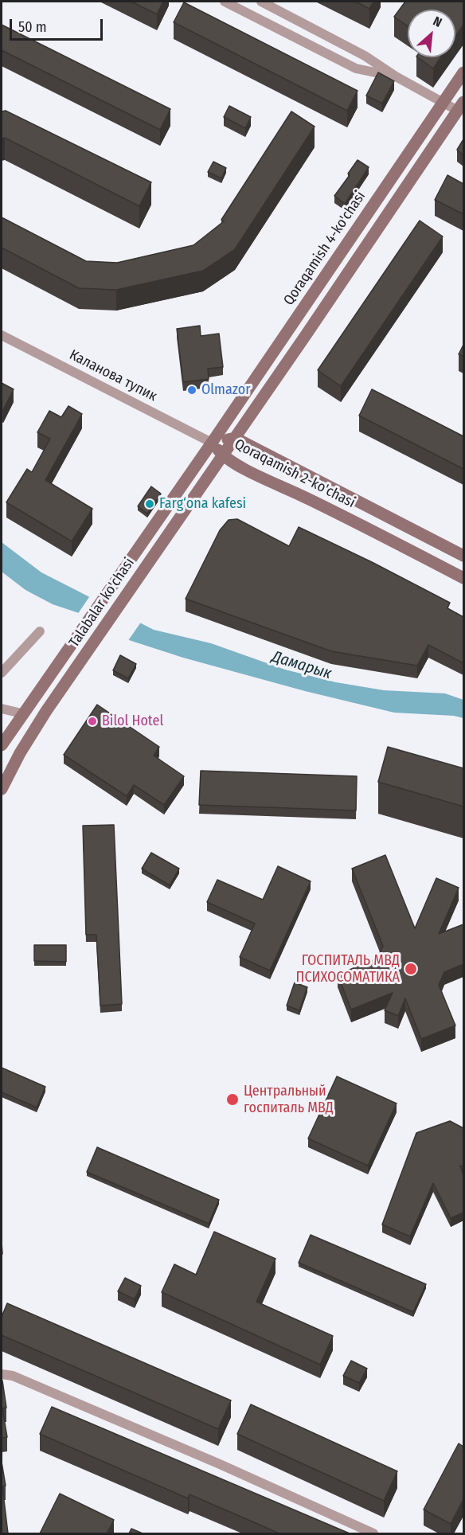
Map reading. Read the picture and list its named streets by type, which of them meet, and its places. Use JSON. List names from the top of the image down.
{
  "streets": {
    "main road": ["Qoraqamish 4-ko'chasi", "Qoraqamish 2-ko'chasi", "Talabalar ko'chasi"],
    "street": ["Каланова тупик"]
  },
  "crossings": [
    ["Qoraqamish 4-ko'chasi", "Каланова тупик"],
    ["Qoraqamish 4-ko'chasi", "Qoraqamish 2-ko'chasi"],
    ["Qoraqamish 4-ko'chasi", "Talabalar ko'chasi"],
    ["Каланова тупик", "Qoraqamish 2-ko'chasi"],
    ["Каланова тупик", "Talabalar ko'chasi"],
    ["Qoraqamish 2-ko'chasi", "Talabalar ko'chasi"]
  ],
  "water": ["Дамарык"],
  "places": [
    "Olmazor",
    "Farg‘ona kafesi",
    "Bilol Hotel",
    "ГОСПИТАЛЬ МВД ПСИХОСОМАТИКА",
    "Центральный госпиталь МВД"
  ],
  "scale_bar": "50 m",
  "north": "top right"
}
